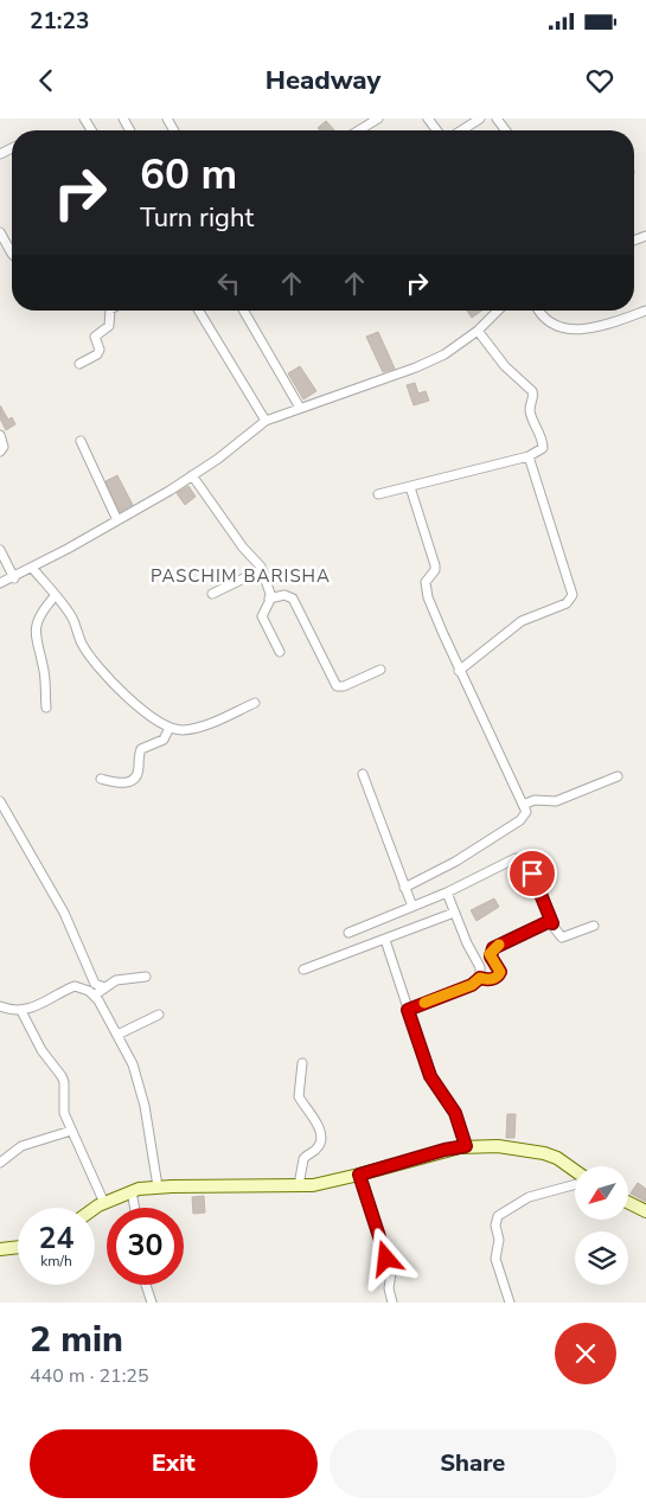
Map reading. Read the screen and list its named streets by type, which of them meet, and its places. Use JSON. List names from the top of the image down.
{
  "districts": ["PASCHIM BARISHA"],
  "north": "bottom left",
  "page": {
    "status": "21:23",
    "header": "Headway",
    "turn": ["60 m", "Turn right"],
    "speed": "24 km/h",
    "limit": "30",
    "heading": ["2 min", "440 m · 21:25"],
    "buttons": ["Exit", "Share"]
  }
}
